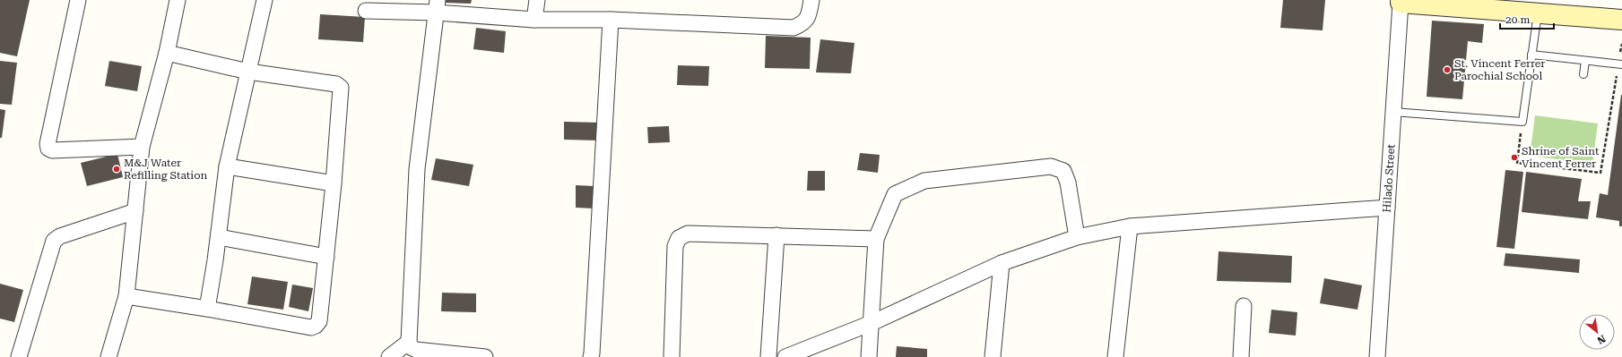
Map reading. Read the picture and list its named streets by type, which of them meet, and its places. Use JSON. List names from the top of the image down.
{
  "streets": {
    "street": ["Hilado Street"]
  },
  "places": ["St. Vincent Ferrer Parochial School", "Shrine of Saint Vincent Ferrer", "M&J Water Refilling Station"],
  "scale_bar": "20 m",
  "north": "bottom right"
}
